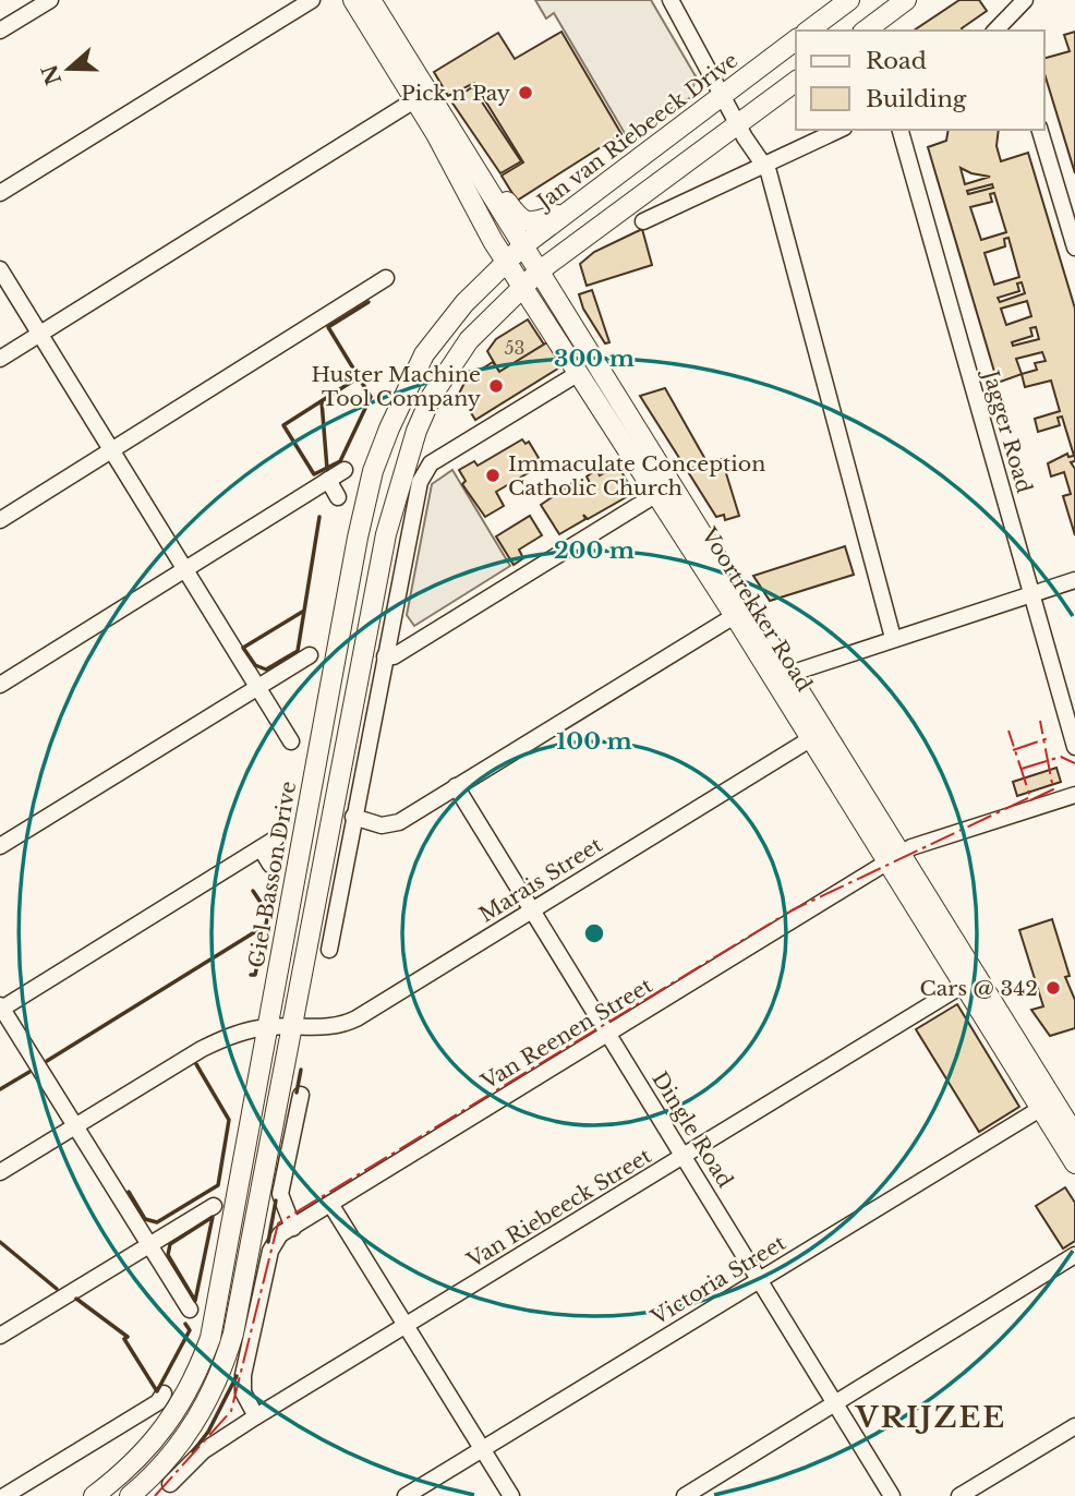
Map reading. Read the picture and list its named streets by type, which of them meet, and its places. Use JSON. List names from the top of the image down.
{
  "streets": {
    "main road": ["Jan van Riebeeck Drive", "Voortrekker Road", "Giel Basson Drive"],
    "street": [
      "Jagger Road",
      "Marais Street",
      "Van Reenen Street",
      "Dingle Road",
      "Van Riebeeck Street",
      "Victoria Street"
    ]
  },
  "crossings": [
    ["Jan van Riebeeck Drive", "Voortrekker Road"],
    ["Jan van Riebeeck Drive", "Giel Basson Drive"],
    ["Voortrekker Road", "Giel Basson Drive"],
    ["Voortrekker Road", "Marais Street"],
    ["Voortrekker Road", "Van Reenen Street"],
    ["Voortrekker Road", "Van Riebeeck Street"],
    ["Voortrekker Road", "Victoria Street"],
    ["Giel Basson Drive", "Marais Street"],
    ["Marais Street", "Dingle Road"],
    ["Van Reenen Street", "Dingle Road"],
    ["Van Reenen Street", "Van Riebeeck Street"],
    ["Dingle Road", "Van Riebeeck Street"],
    ["Dingle Road", "Victoria Street"]
  ],
  "districts": ["VRIJZEE"],
  "places": [
    "Pick n Pay",
    "Huster Machine Tool Company",
    "Immaculate Conception Catholic Church",
    "Cars @ 342"
  ],
  "house_numbers": ["53"],
  "legend": ["Road", "Building"],
  "north": "left",
  "rings": ["300 m", "200 m", "100 m"]
}
